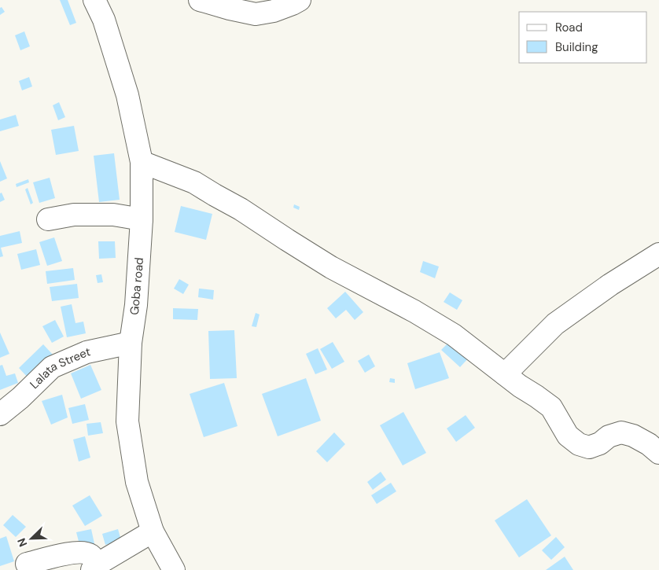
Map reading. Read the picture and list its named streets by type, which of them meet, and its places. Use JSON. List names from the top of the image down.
{
  "streets": {
    "street": ["Goba road", "Lalata Street"]
  },
  "crossings": [
    ["Goba road", "Lalata Street"]
  ],
  "legend": ["Road", "Building"],
  "north": "bottom left"
}
